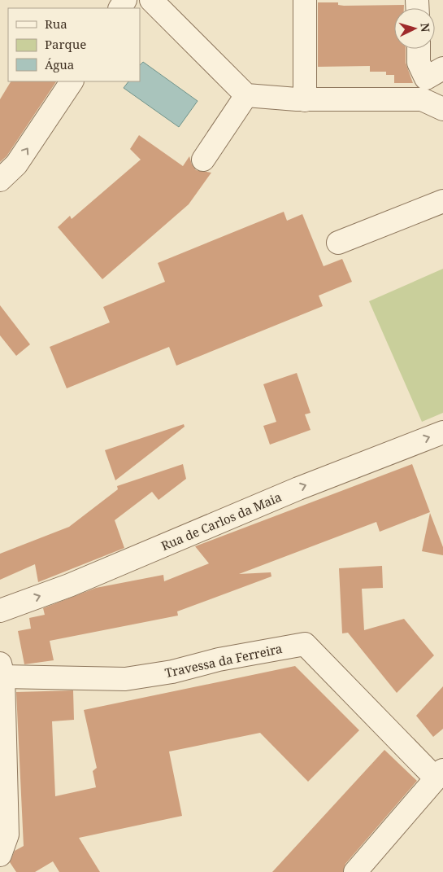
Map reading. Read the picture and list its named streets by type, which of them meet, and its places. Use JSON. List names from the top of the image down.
{
  "streets": {
    "street": ["Rua de Carlos da Maia", "Travessa da Ferreira"]
  },
  "one_way": ["Rua de Carlos da Maia"],
  "legend": ["Rua", "Parque", "Água"],
  "north": "right"
}
